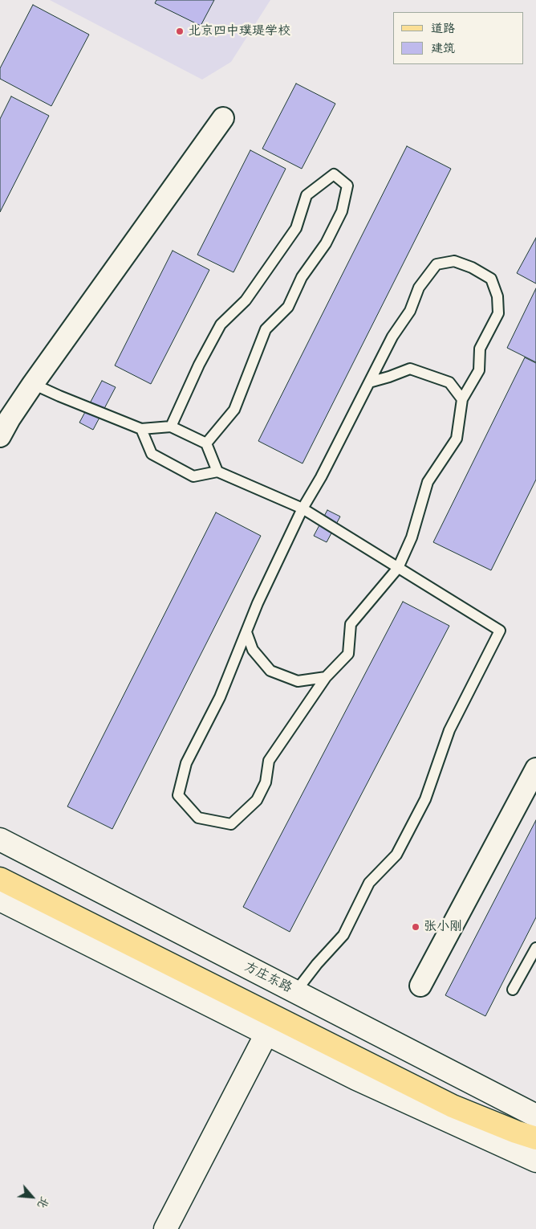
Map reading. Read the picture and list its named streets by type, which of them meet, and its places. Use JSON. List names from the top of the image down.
{
  "streets": {
    "main road": ["方庄东路"]
  },
  "places": ["北京四中璞瑅学校", "张小刚"],
  "legend": ["道路", "建筑"],
  "north": "bottom right"
}
